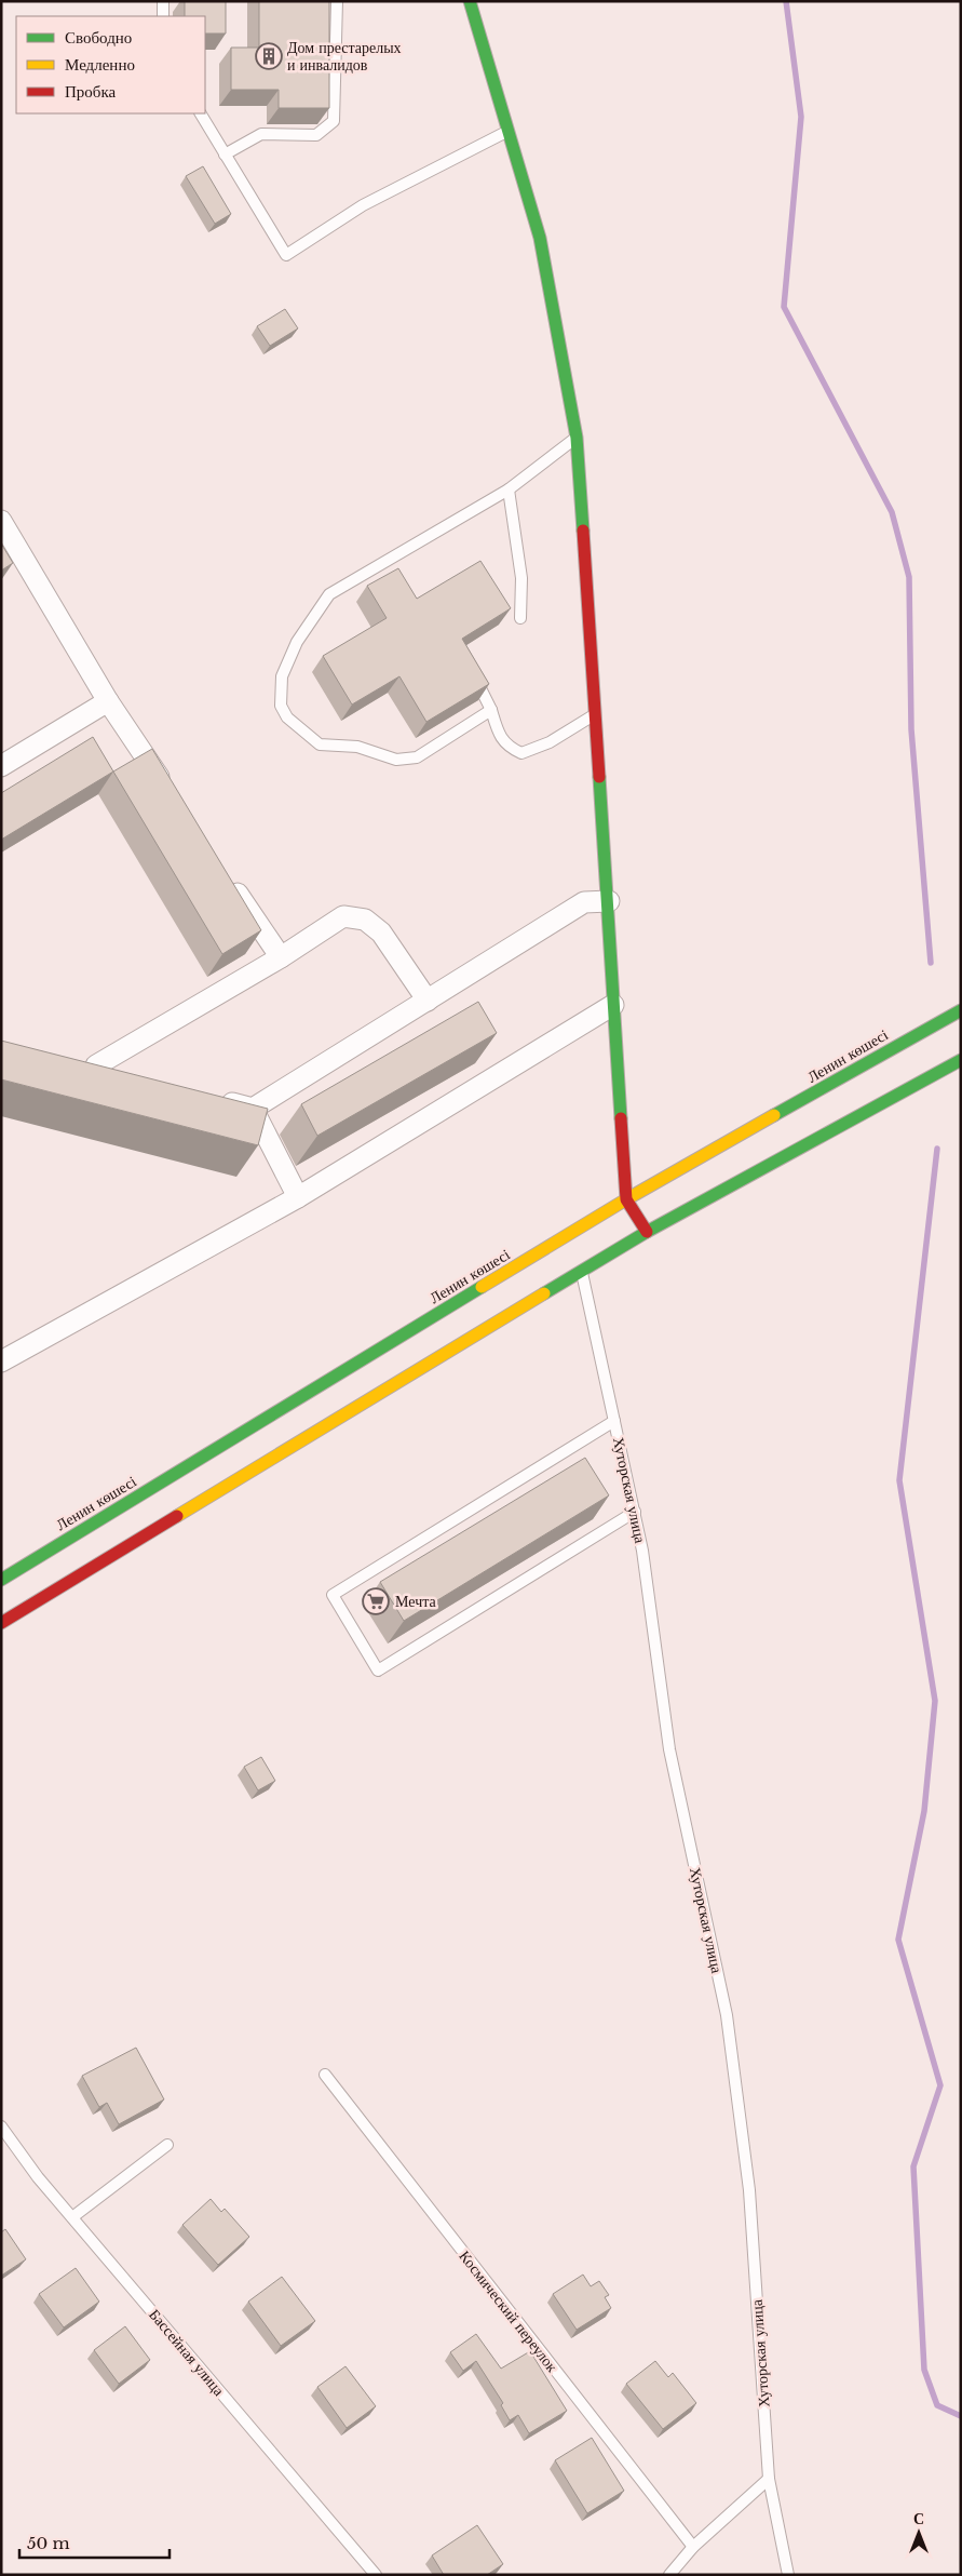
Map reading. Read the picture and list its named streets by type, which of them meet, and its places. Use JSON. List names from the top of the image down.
{
  "streets": {
    "main road": ["Ленин көшесі"],
    "lane": ["Хуторская улица", "Космический переулок", "Бассейная улица"]
  },
  "places": {
    "building": ["Дом престарелых и инвалидов"],
    "supermarket": ["Мечта"]
  },
  "legend": ["Свободно", "Медленно", "Пробка"],
  "scale_bar": "50 m",
  "north": "top"
}
